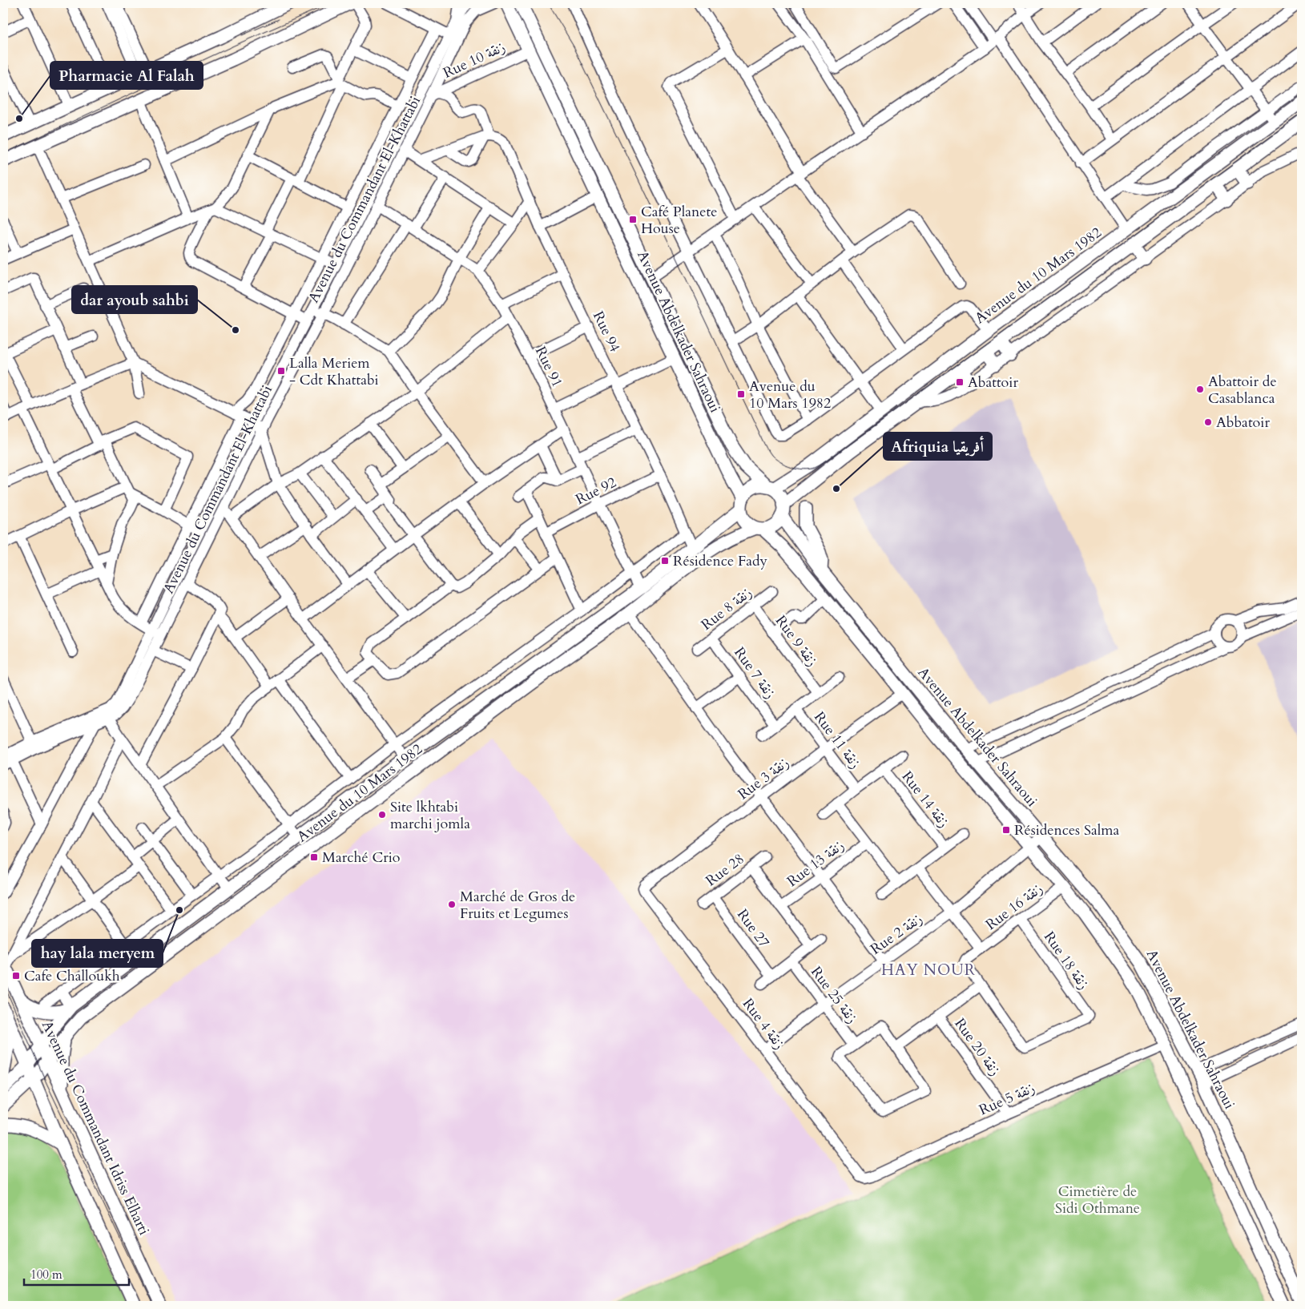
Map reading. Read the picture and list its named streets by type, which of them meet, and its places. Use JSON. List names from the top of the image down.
{
  "streets": {
    "main road": ["Avenue du 10 Mars 1982", "Avenue Abdelkader Sahraoui", "Avenue du Commandant Idriss Elharti"],
    "street": [
      "Rue 10 زنقة",
      "Avenue du Commandant El-Khattabi",
      "Rue 94",
      "Rue 91",
      "Rue 92",
      "Rue 8 زنقة",
      "Rue 9 زنقة",
      "Rue 7 زنقة",
      "Rue 11 زنقة",
      "Rue 3 زنقة",
      "Rue 14 زنقة",
      "Rue 13 زنقة",
      "Rue 28",
      "Rue 16 زنقة",
      "Rue 27",
      "Rue 2 زنقة",
      "Rue 18 زنقة",
      "Rue 25 زنقة",
      "Rue 4 زنقة",
      "Rue 20 زنقة",
      "Rue 5 زنقة"
    ]
  },
  "crossings": [
    ["Rue 10 زنقة", "Avenue du Commandant El-Khattabi"],
    ["Rue 10 زنقة", "Avenue Abdelkader Sahraoui"],
    ["Avenue du Commandant El-Khattabi", "Rue 91"],
    ["Avenue du 10 Mars 1982", "Rue 94"],
    ["Avenue du 10 Mars 1982", "Avenue Abdelkader Sahraoui"],
    ["Avenue du 10 Mars 1982", "Rue 91"],
    ["Avenue du 10 Mars 1982", "Avenue du Commandant Idriss Elharti"],
    ["Rue 94", "Rue 92"],
    ["Avenue Abdelkader Sahraoui", "Rue 3 زنقة"],
    ["Avenue Abdelkader Sahraoui", "Rue 16 زنقة"],
    ["Avenue Abdelkader Sahraoui", "Rue 2 زنقة"],
    ["Avenue Abdelkader Sahraoui", "Rue 5 زنقة"],
    ["Rue 91", "Rue 92"],
    ["Rue 8 زنقة", "Rue 9 زنقة"],
    ["Rue 8 زنقة", "Rue 7 زنقة"],
    ["Rue 11 زنقة", "Rue 3 زنقة"],
    ["Rue 3 زنقة", "Rue 4 زنقة"],
    ["Rue 28", "Rue 27"],
    ["Rue 16 زنقة", "Rue 2 زنقة"],
    ["Rue 16 زنقة", "Rue 18 زنقة"],
    ["Rue 2 زنقة", "Rue 25 زنقة"],
    ["Rue 2 زنقة", "Rue 4 زنقة"],
    ["Rue 4 زنقة", "Rue 5 زنقة"],
    ["Rue 20 زنقة", "Rue 5 زنقة"]
  ],
  "districts": ["HAY NOUR"],
  "parks": ["Cimetière de Sidi Othmane"],
  "places": {
    "other": [
      "Pharmacie Al Falah",
      "dar ayoub sahbi",
      "Abattoir de Casablanca",
      "Abbatoir",
      "Afriquia أفريقيا",
      "Site lkhtabi marchi jomla",
      "Marché de Gros de Fruits et Legumes",
      "hay lala meryem"
    ],
    "transit": [
      "Café Planete House",
      "Lalla Meriem - Cdt Khattabi",
      "Abattoir",
      "Avenue du 10 Mars 1982",
      "Résidence Fady",
      "Résidences Salma",
      "Marché Crio",
      "Cafe Challoukh"
    ]
  },
  "scale_bar": "100 m"
}
